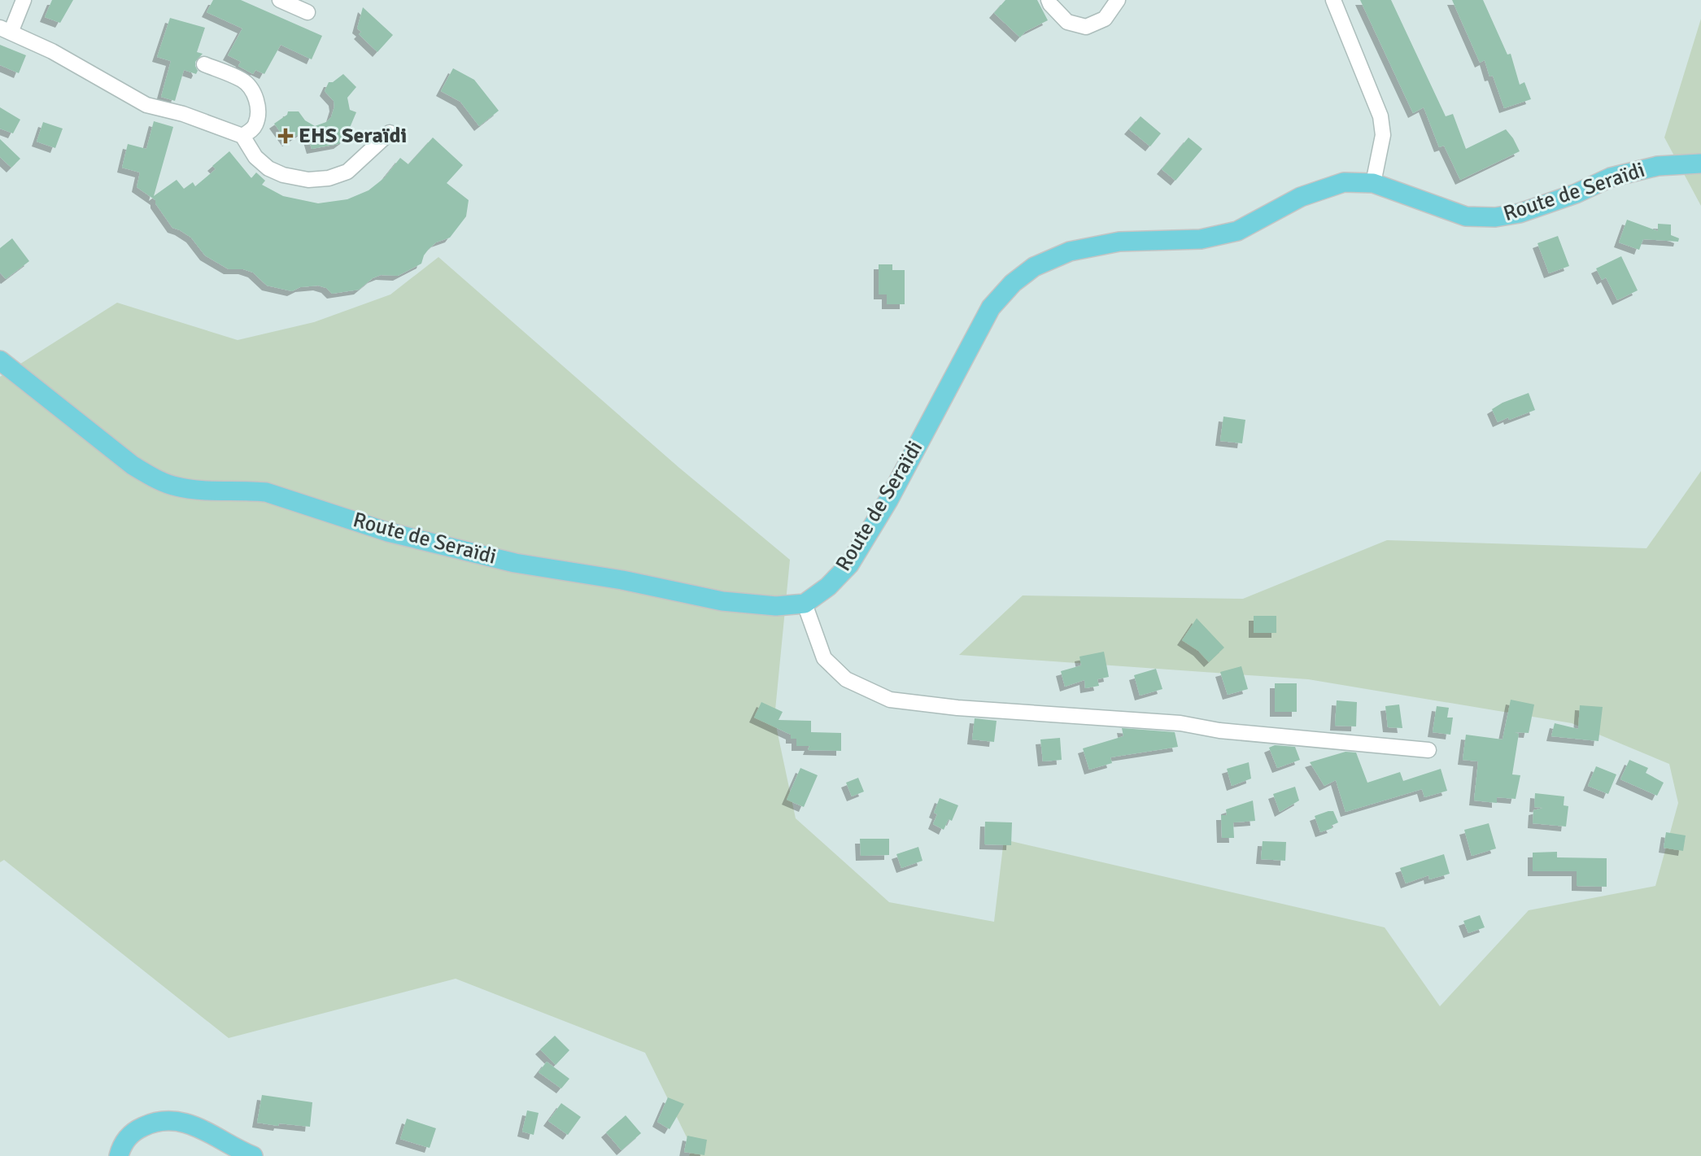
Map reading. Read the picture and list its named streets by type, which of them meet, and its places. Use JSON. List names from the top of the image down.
{
  "streets": {
    "main road": ["Route de Seraïdi"]
  },
  "places": {
    "health": ["EHS Seraïdi"]
  }
}
